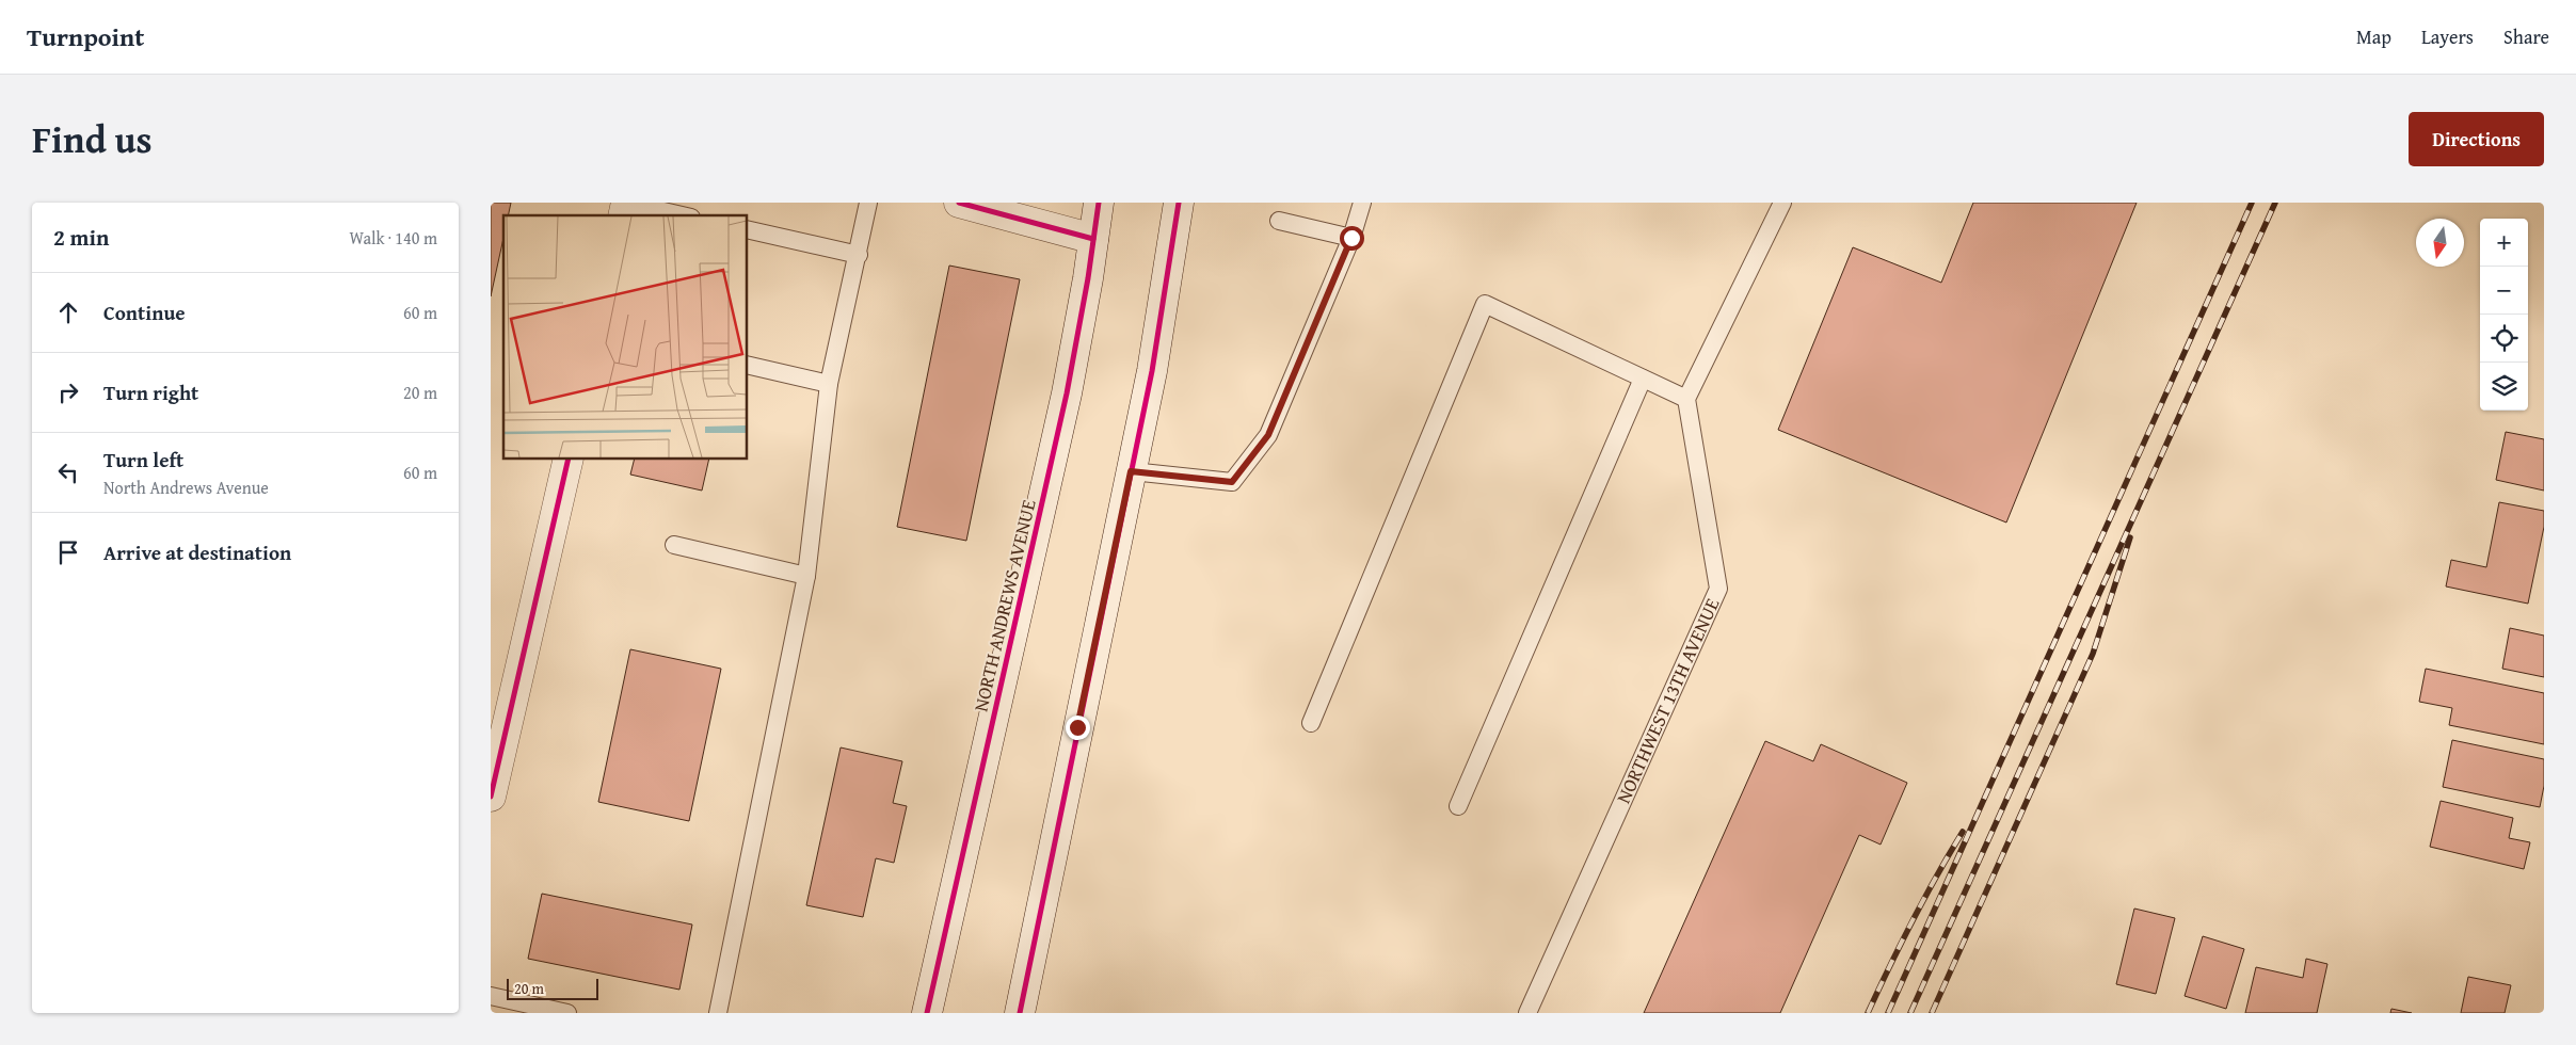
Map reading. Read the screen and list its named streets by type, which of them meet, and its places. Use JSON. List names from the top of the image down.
{
  "streets": {
    "main road": ["NORTH ANDREWS AVENUE"],
    "lane": ["NORTHWEST 13TH AVENUE"]
  },
  "scale_bar": "20 m",
  "north": "bottom",
  "page": {
    "header": "Turnpoint",
    "nav": ["Map", "Layers", "Share"],
    "title": "Find us",
    "buttons": "Directions",
    "heading": ["2 min", "Walk · 140 m"],
    "map_buttons": ["+", "−"],
    "list": [
      ["Continue", "60 m"],
      ["Turn right", "20 m"],
      ["Turn left", "North Andrews Avenue", "60 m"],
      "Arrive at destination"
    ],
    "scale": "20 m"
  }
}
